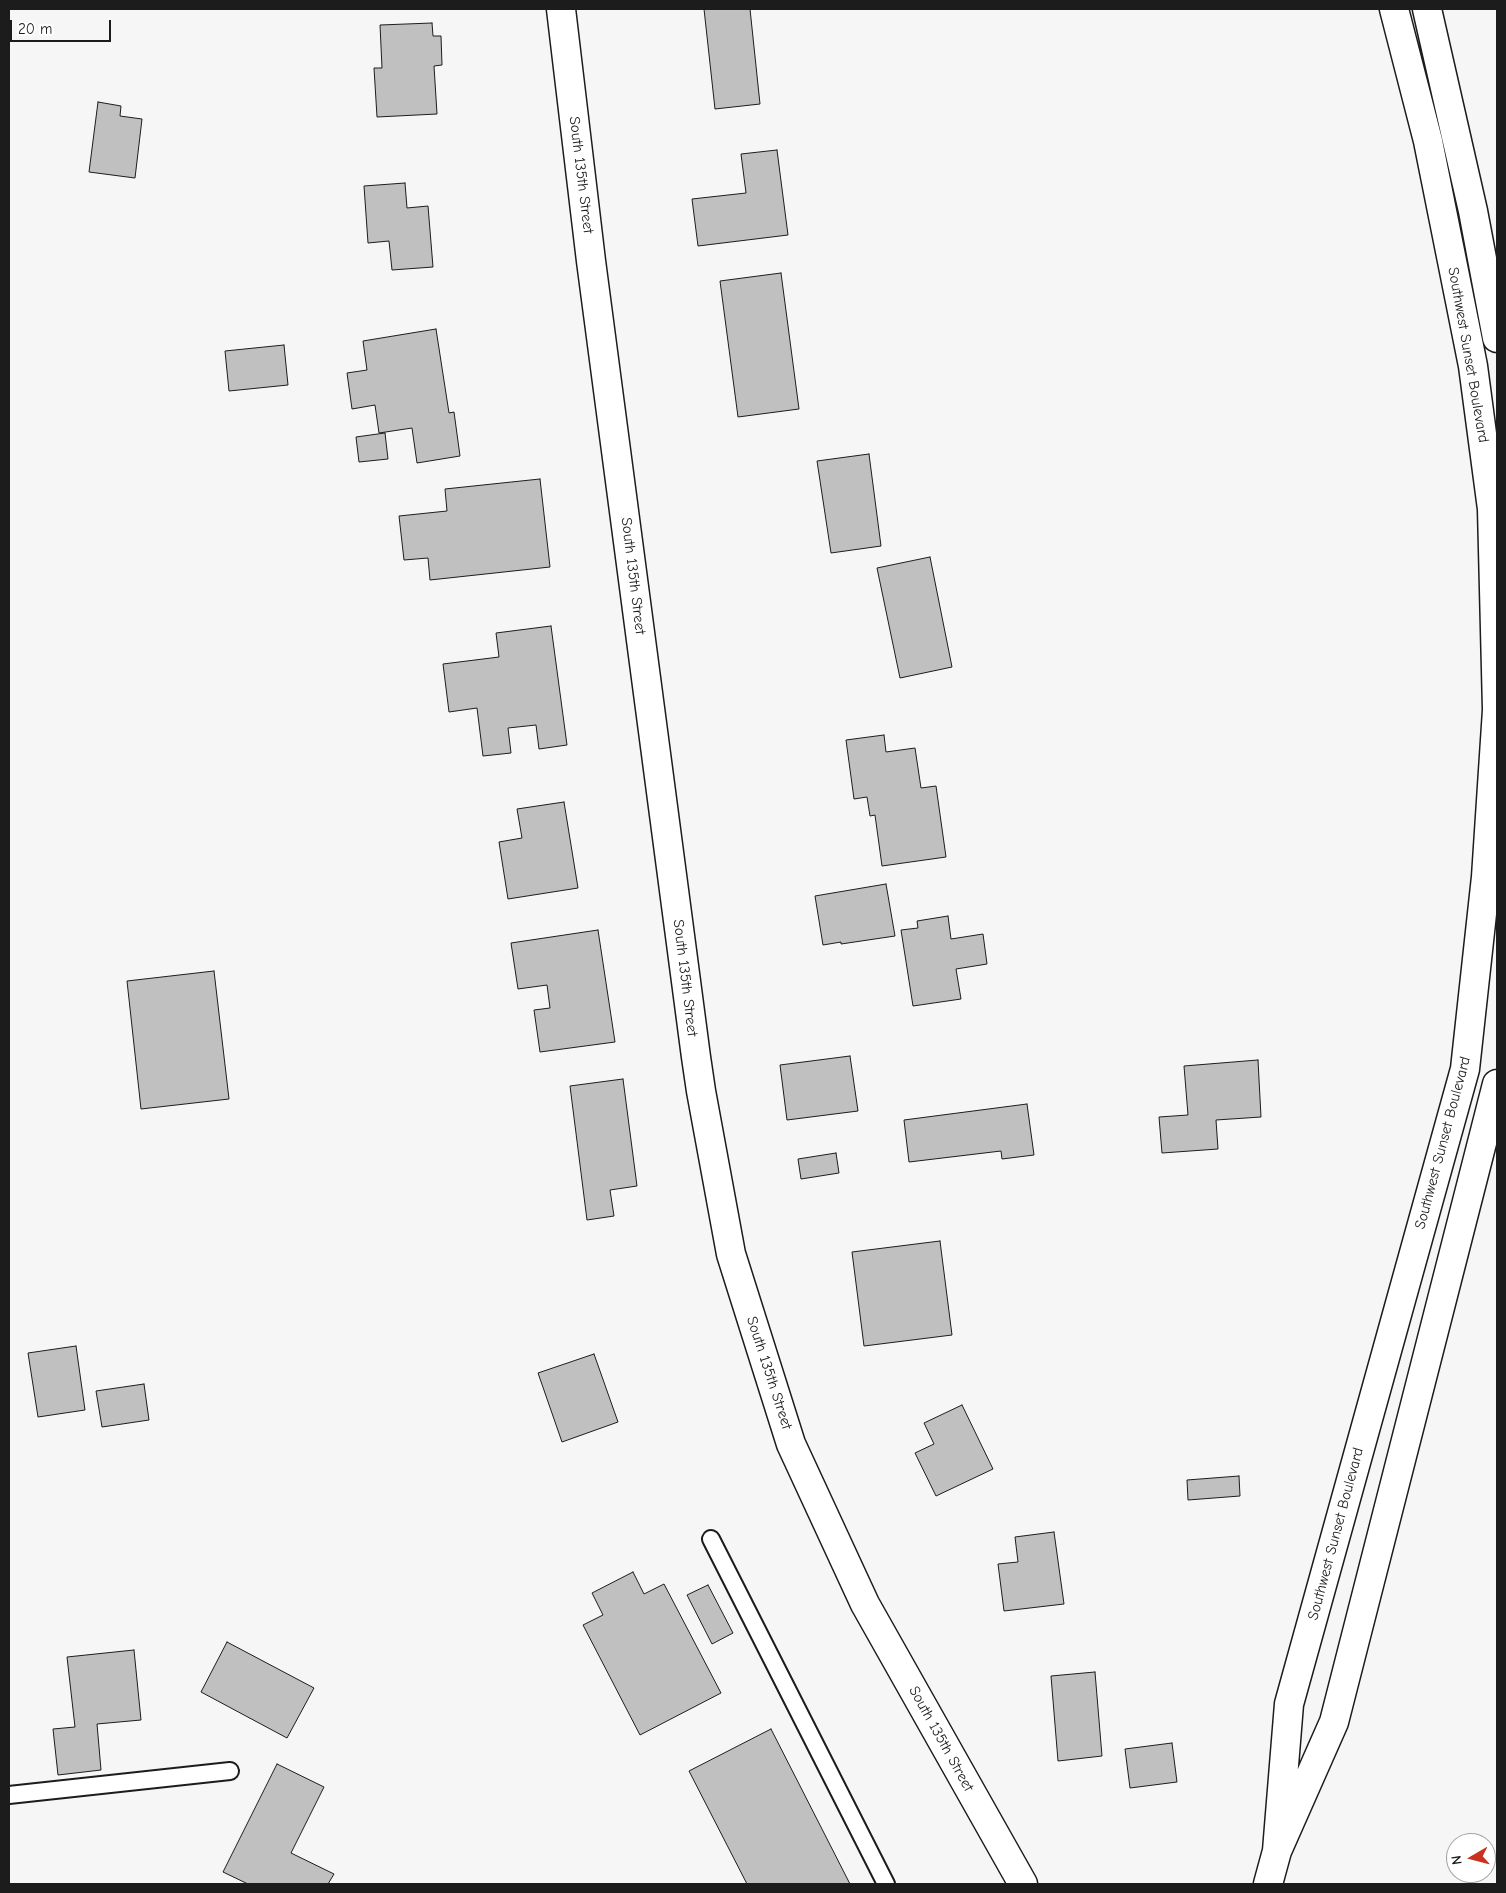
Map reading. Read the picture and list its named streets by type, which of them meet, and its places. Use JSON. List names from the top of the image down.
{
  "streets": {
    "main road": ["South 135th Street", "Southwest Sunset Boulevard"]
  },
  "scale_bar": "20 m",
  "north": "left"
}
